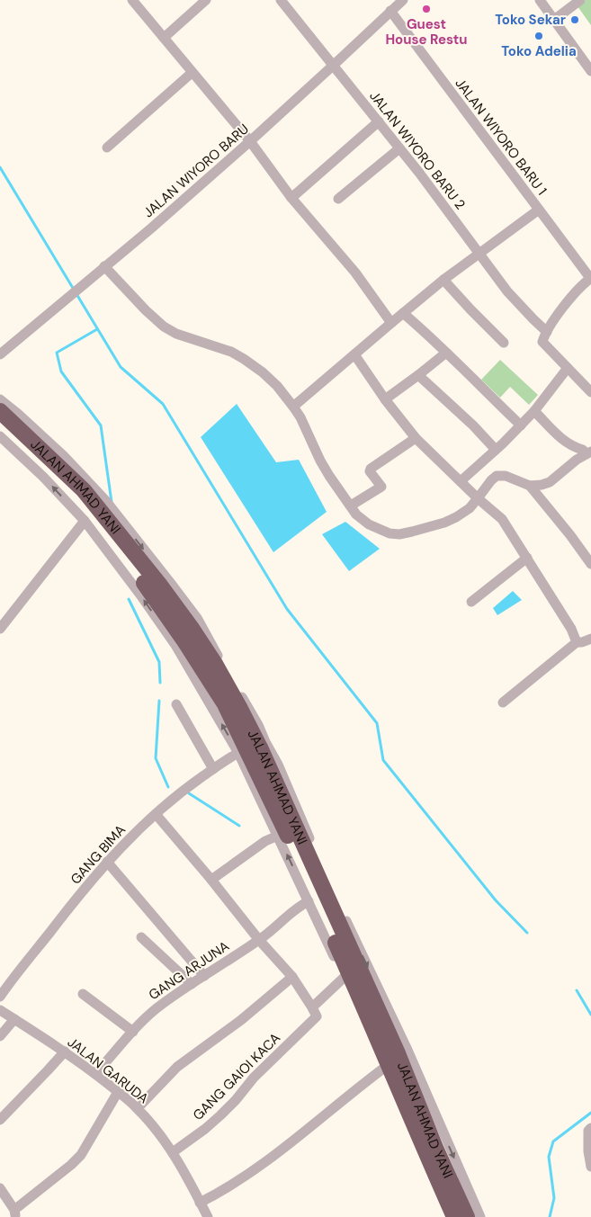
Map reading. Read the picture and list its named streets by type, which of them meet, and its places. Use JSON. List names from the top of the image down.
{
  "streets": {
    "highway": ["JALAN AHMAD YANI"],
    "street": [
      "JALAN WIYORO BARU 1",
      "JALAN WIYORO BARU 2",
      "JALAN WIYORO BARU",
      "GANG BIMA",
      "GANG ARJUNA",
      "JALAN GARUDA",
      "GANG GAIOI KACA"
    ]
  },
  "crossings": [
    ["JALAN WIYORO BARU 1", "JALAN WIYORO BARU"],
    ["JALAN WIYORO BARU 2", "JALAN WIYORO BARU"],
    ["GANG ARJUNA", "JALAN GARUDA"],
    ["JALAN GARUDA", "GANG GAIOI KACA"]
  ],
  "places": ["Guest House Restu", "Toko Sekar", "Toko Adelia"]
}
